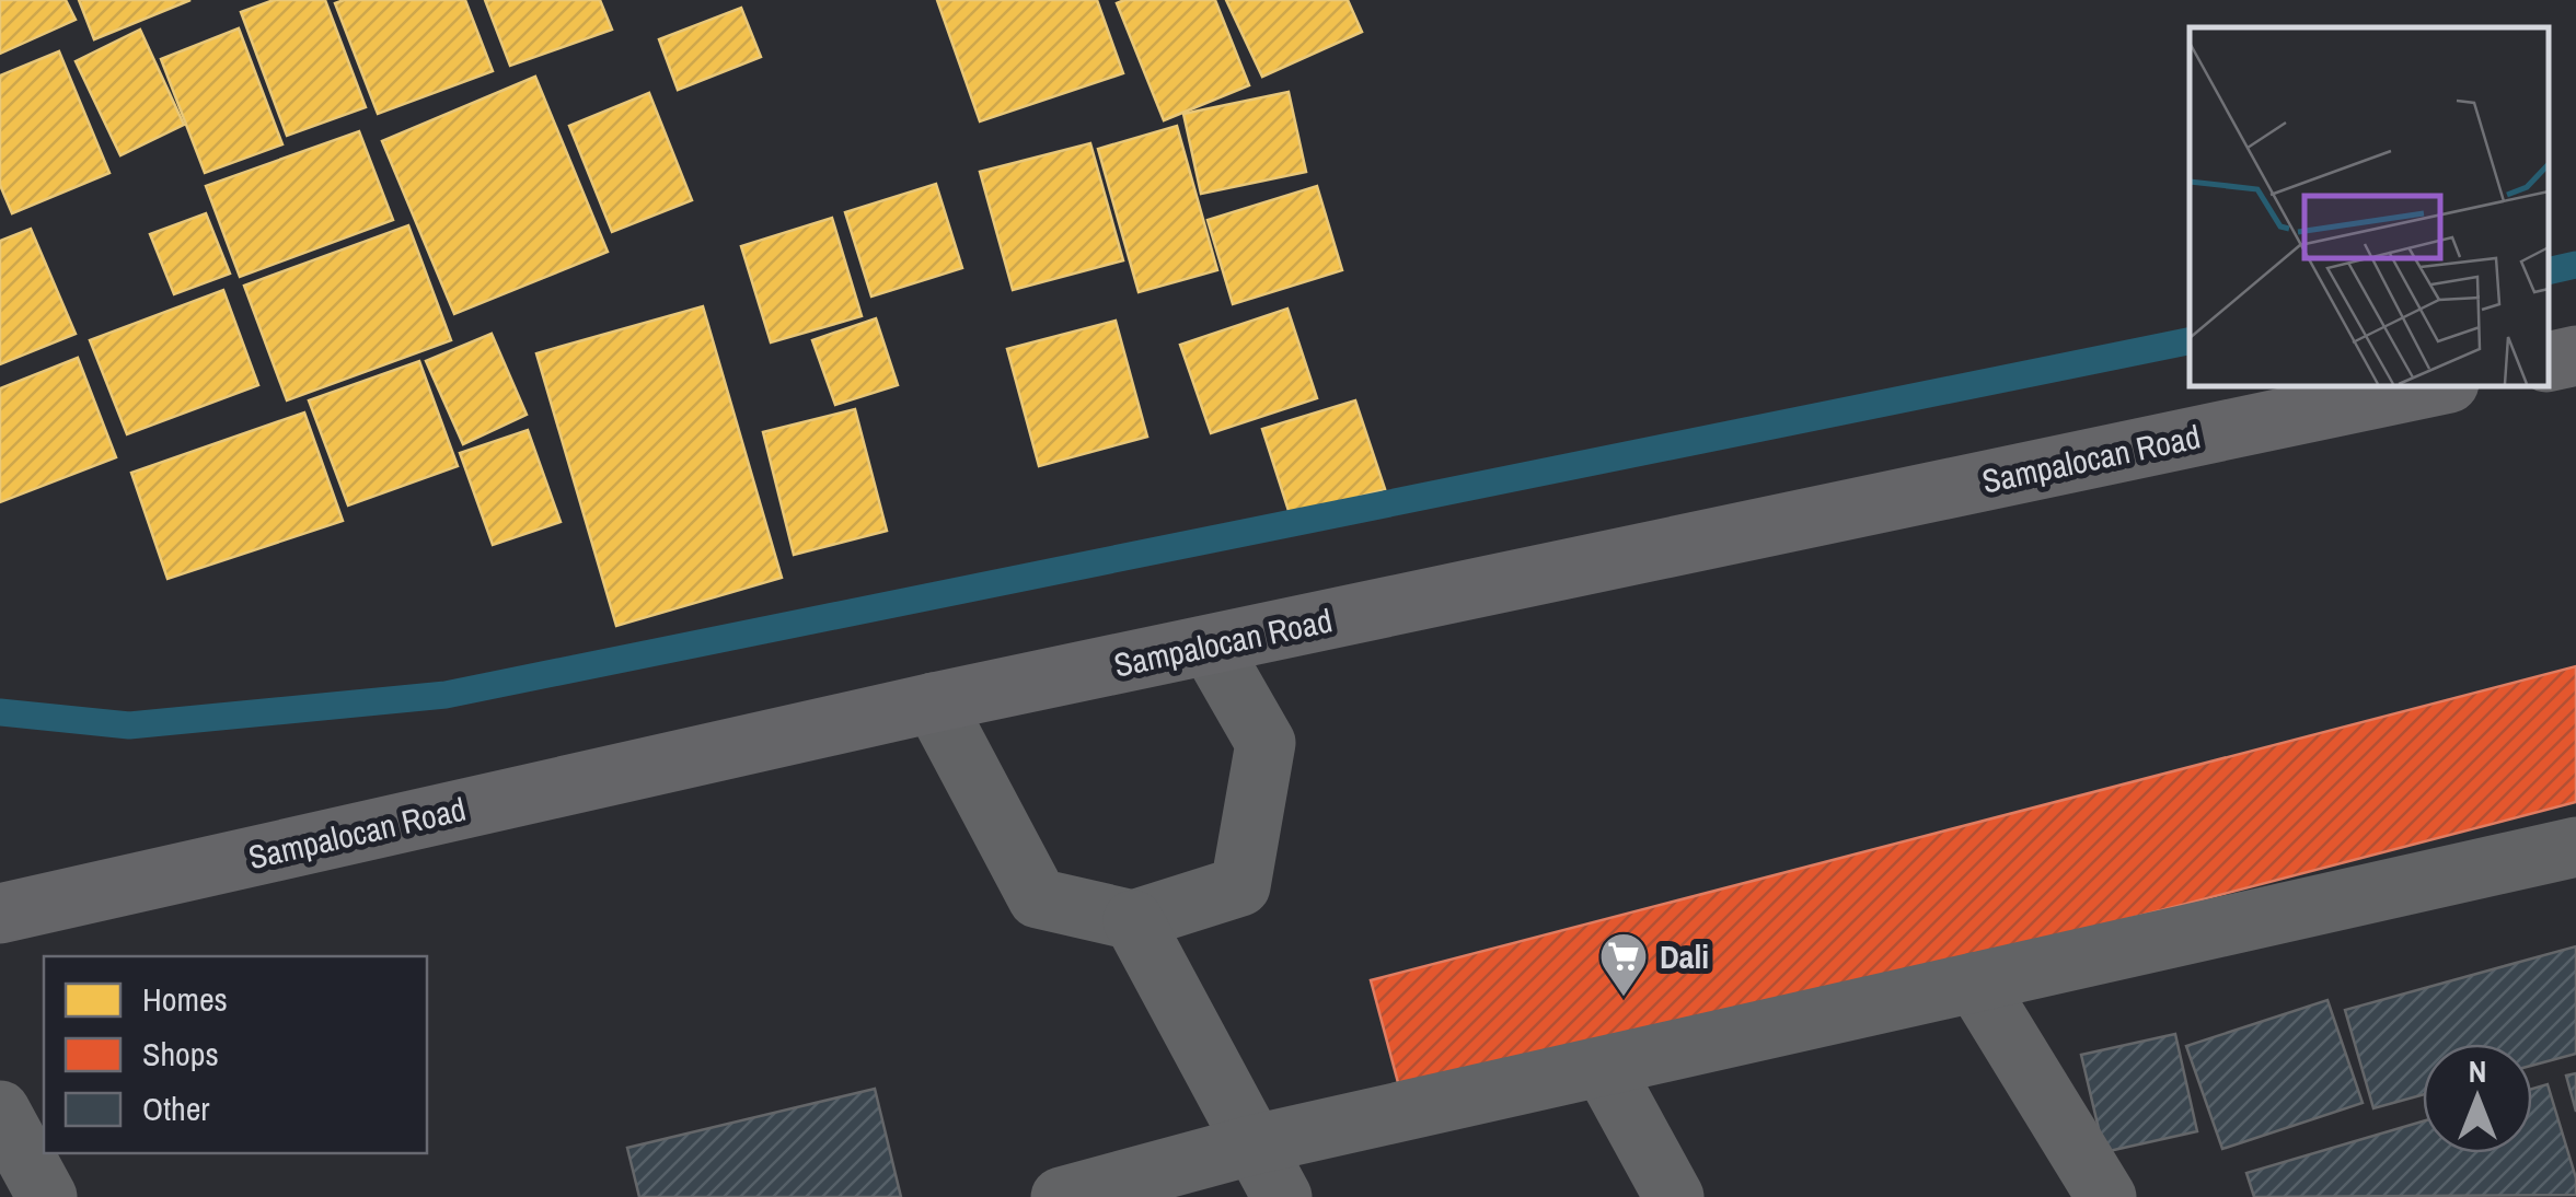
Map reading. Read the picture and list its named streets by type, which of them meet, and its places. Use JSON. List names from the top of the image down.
{
  "streets": {
    "main road": ["Sampalocan Road"]
  },
  "places": {
    "supermarket": ["Dali"]
  },
  "legend": ["Homes", "Shops", "Other"],
  "north": "top"
}
